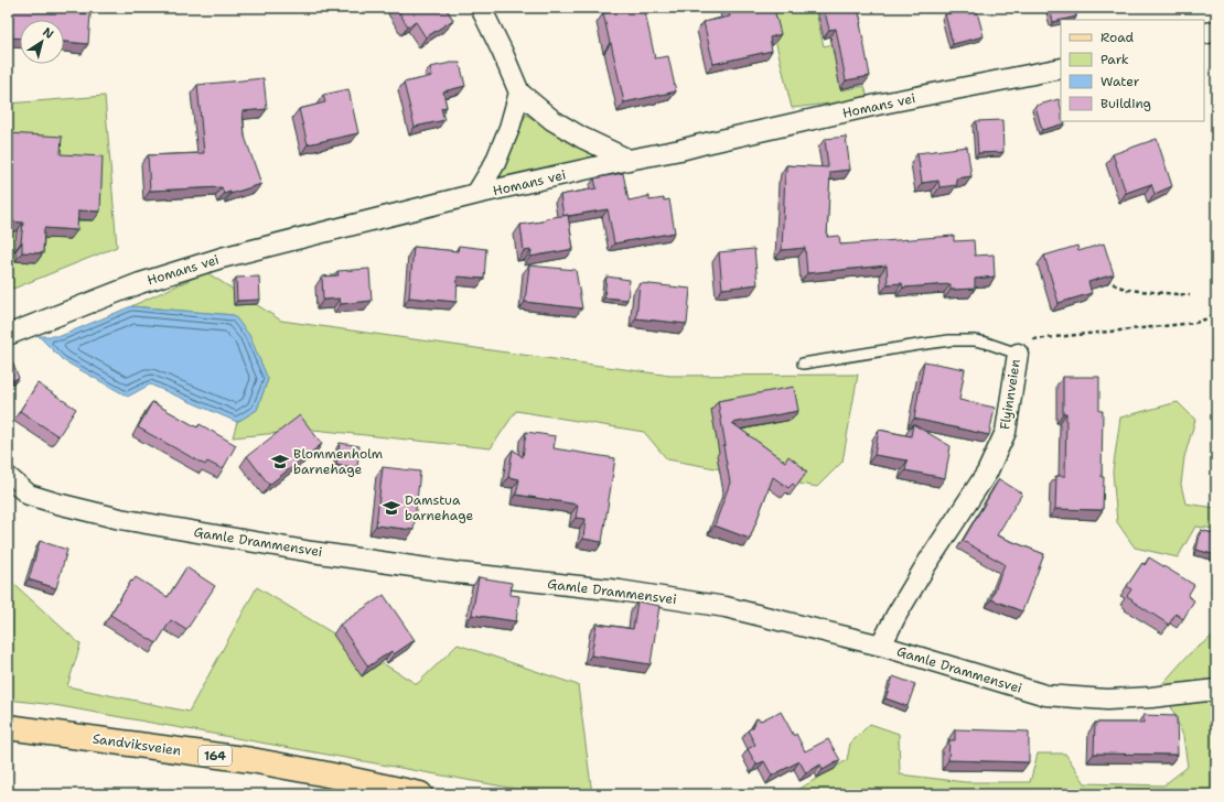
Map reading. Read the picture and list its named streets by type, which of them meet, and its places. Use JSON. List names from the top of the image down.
{
  "streets": {
    "main road": ["Sandviksveien", "164"],
    "street": ["Homans vei", "Flyinnveien", "Gamle Drammensvei"]
  },
  "crossings": [
    ["Flyinnveien", "Gamle Drammensvei"]
  ],
  "places": {
    "school or university": ["Blommenholm barnehage", "Damstua barnehage"]
  },
  "legend": [
    "Road",
    "Park",
    "Water",
    "Building"
  ],
  "north": "top right"
}
